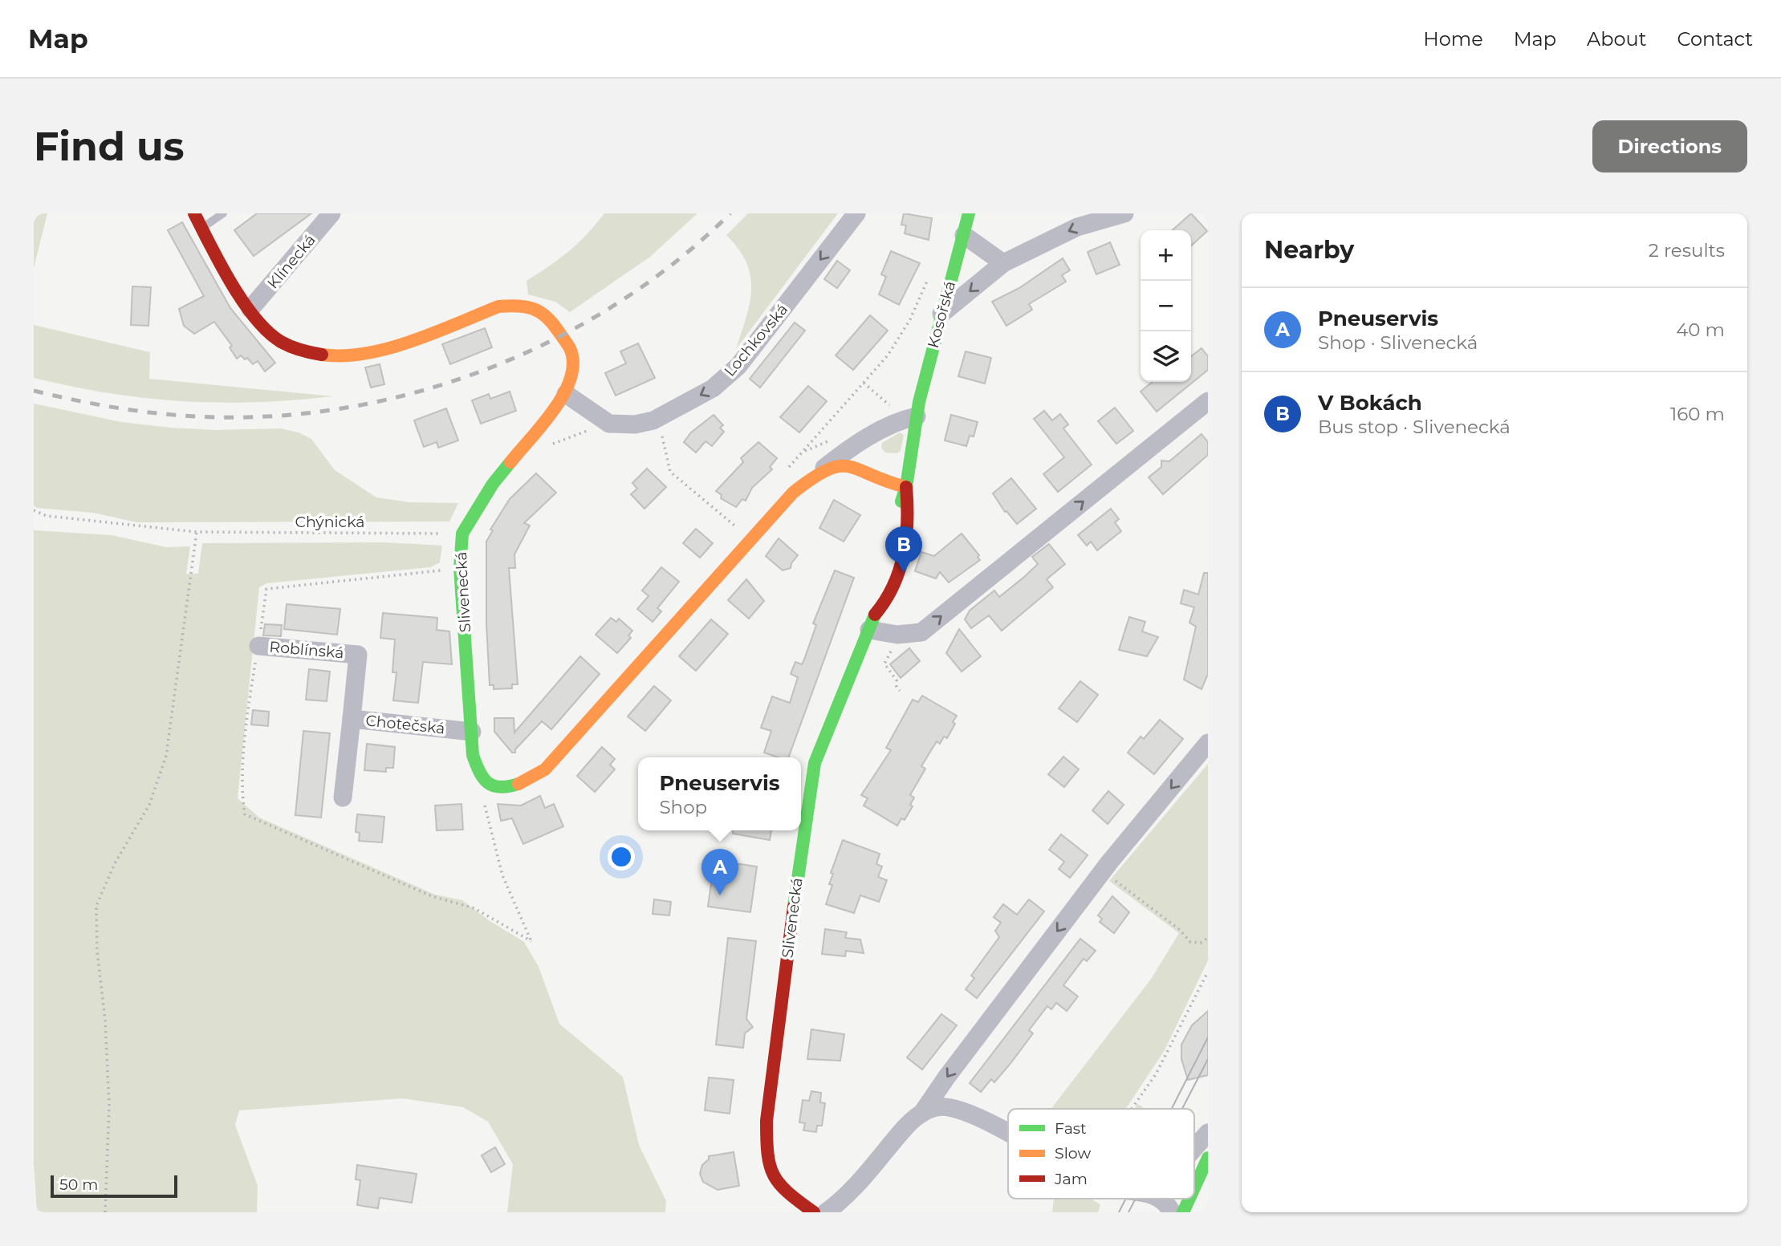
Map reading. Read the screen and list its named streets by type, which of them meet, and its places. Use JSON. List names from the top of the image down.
{
  "streets": {
    "street": [
      "Klínecká",
      "Kosořská",
      "Lochkovská",
      "Slivenecká",
      "Roblínská",
      "Chotečská"
    ],
    "path": ["Chýnická"]
  },
  "crossings": [
    ["Klínecká", "Slivenecká"],
    ["Kosořská", "Slivenecká"],
    ["Chýnická", "Slivenecká"],
    ["Slivenecká", "Chotečská"],
    ["Roblínská", "Chotečská"]
  ],
  "legend": ["Fast", "Slow", "Jam"],
  "scale_bar": "50 m",
  "page": {
    "header": "Map",
    "nav": [
      "Home",
      "Map",
      "About",
      "Contact"
    ],
    "buttons": "Directions",
    "title": "Find us",
    "heading": ["Nearby", "2 results"],
    "map_buttons": ["+", "−"],
    "list": [
      {
        "mark": "A",
        "name": "Pneuservis",
        "note": "Shop · Slivenecká",
        "value": "40 m"
      },
      {
        "mark": "B",
        "name": "V Bokách",
        "note": "Bus stop · Slivenecká",
        "value": "160 m"
      }
    ],
    "pins": ["B", "A"],
    "popup": ["Pneuservis", "Shop"],
    "scale": "50 m"
  }
}
